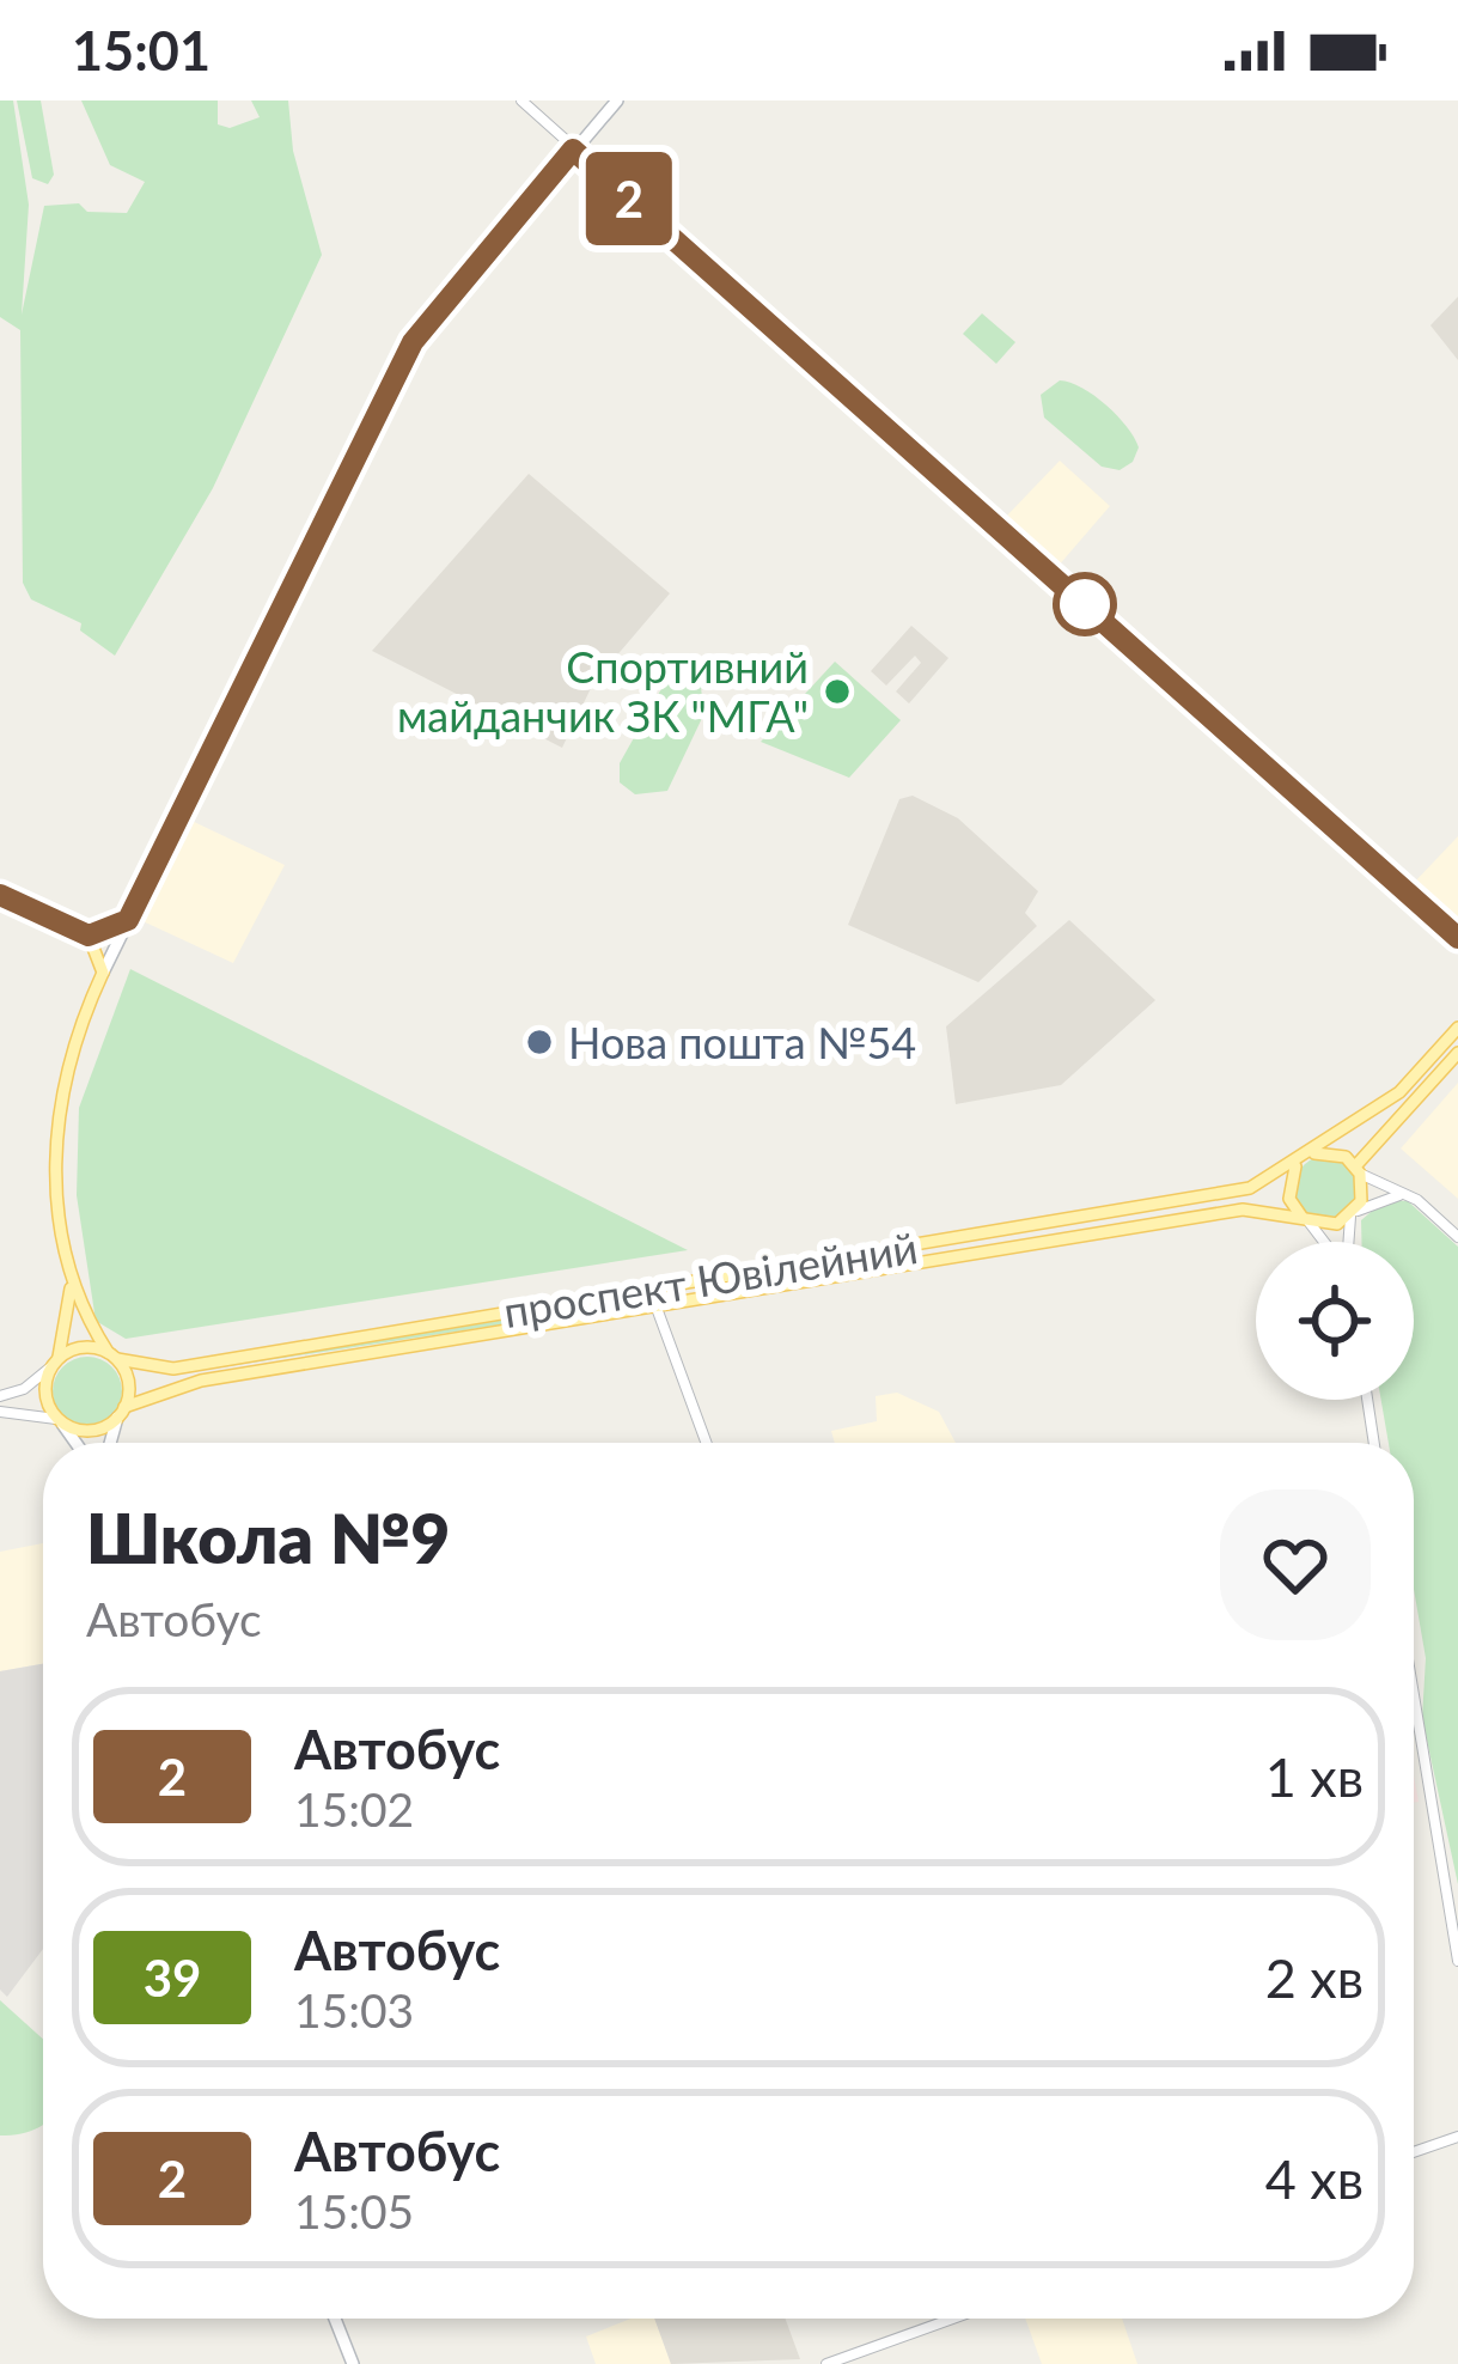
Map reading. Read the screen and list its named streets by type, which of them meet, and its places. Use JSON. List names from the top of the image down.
{
  "streets": {
    "main road": ["проспект Ювілейний"]
  },
  "places": ["Спортивний майданчик ЗК \"МГА\"", "Нова пошта №54"],
  "lines": ["bus line 2"],
  "page": {
    "status": "15:01",
    "on_map": "2",
    "heading": ["Школа №9", "Автобус"],
    "list": [
      {
        "mark": "2",
        "name": "Автобус",
        "note": "15:02",
        "value": "1 хв"
      },
      {
        "mark": "39",
        "name": "Автобус",
        "note": "15:03",
        "value": "2 хв"
      },
      {
        "mark": "2",
        "name": "Автобус",
        "note": "15:05",
        "value": "4 хв"
      }
    ]
  }
}
